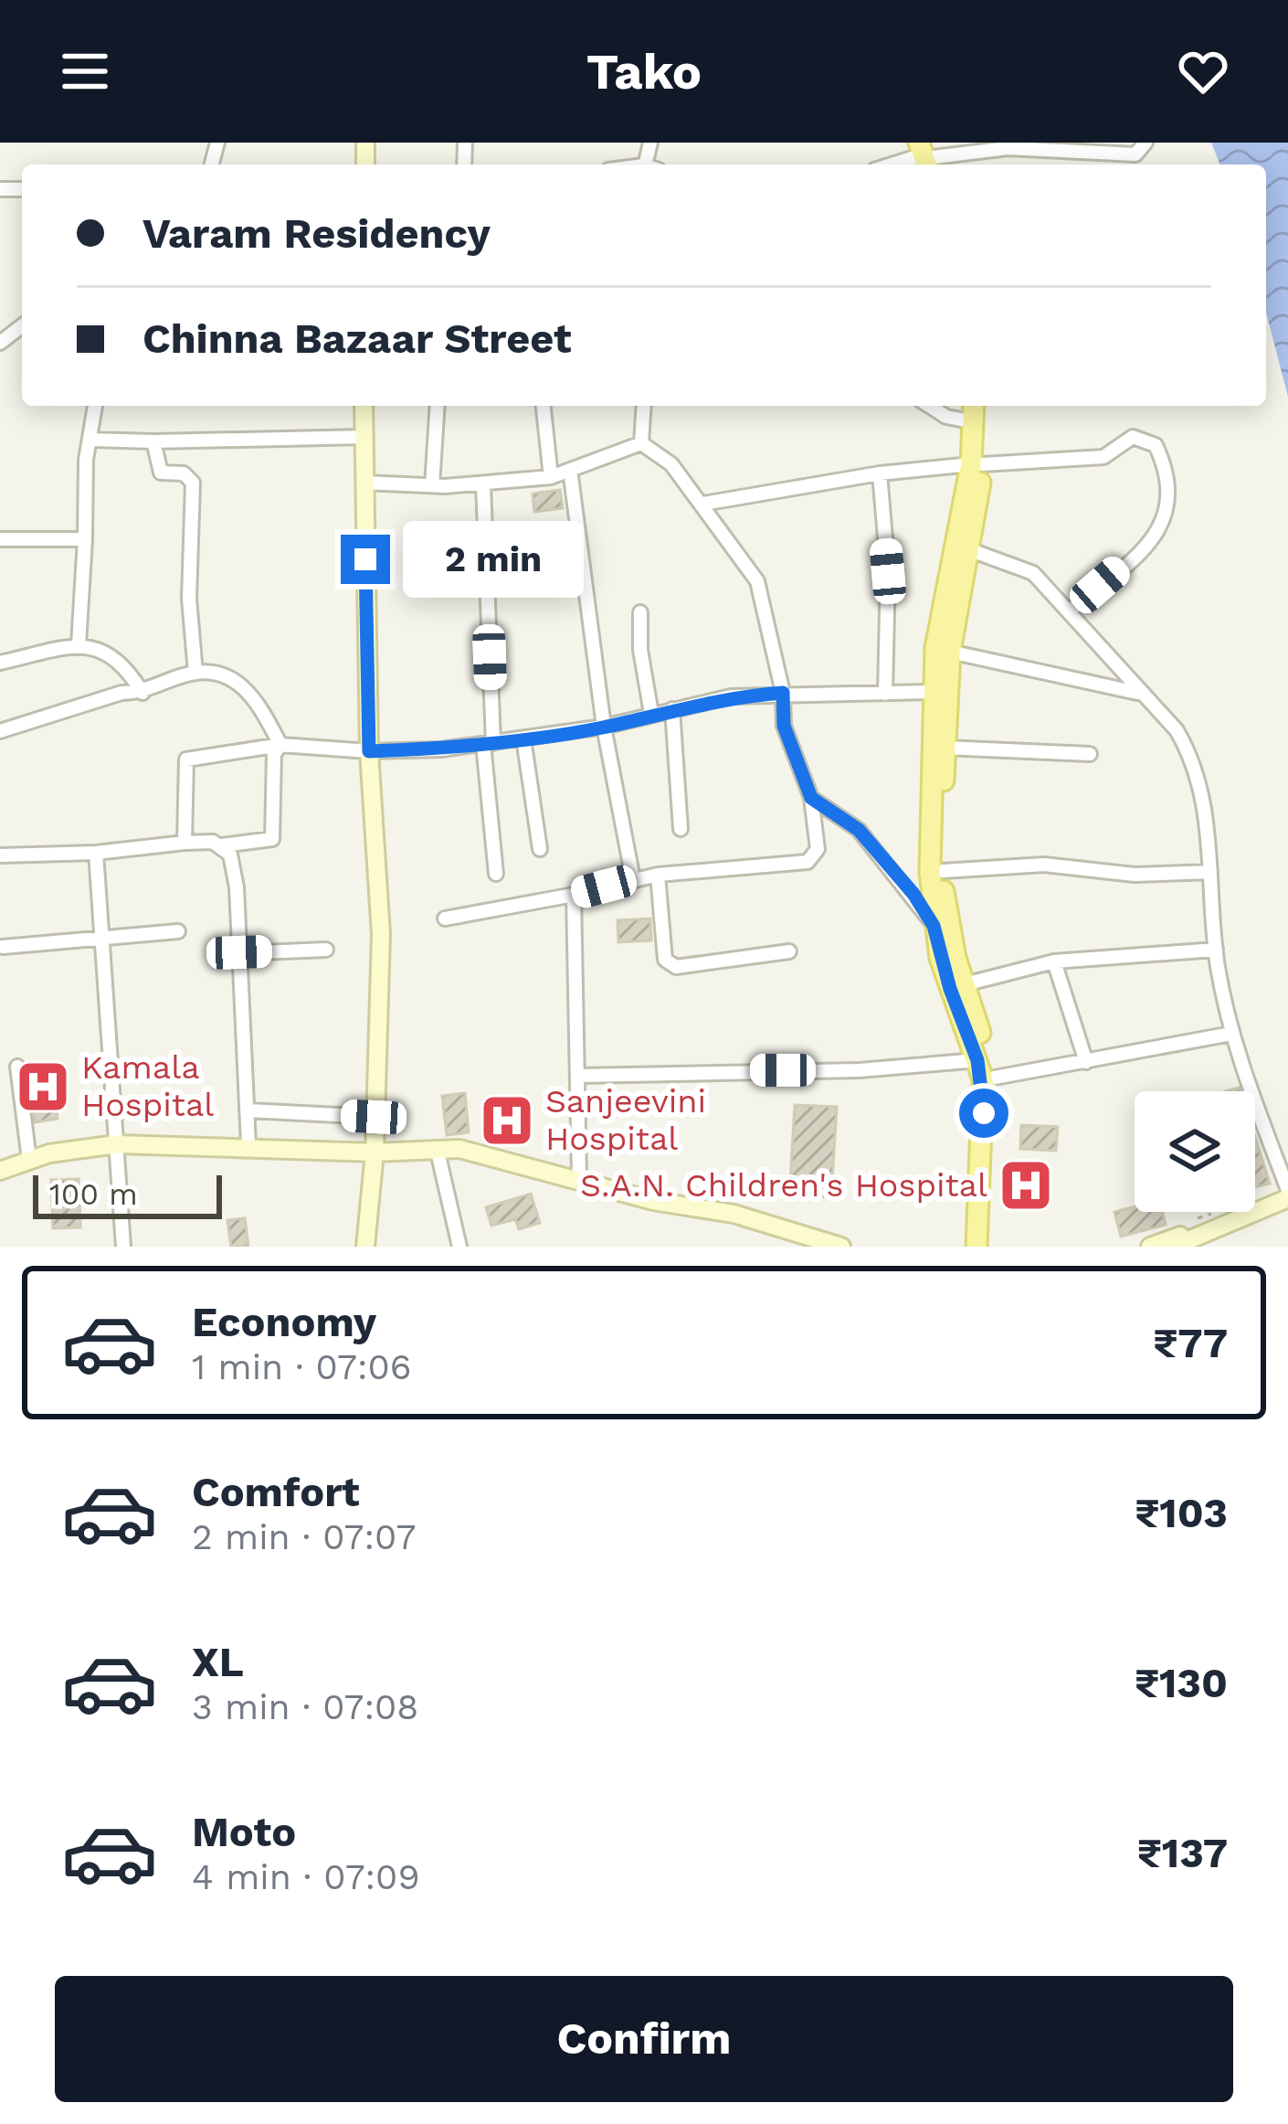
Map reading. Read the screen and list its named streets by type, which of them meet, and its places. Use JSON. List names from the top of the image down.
{
  "places": {
    "hospital": ["Kamala Hospital", "Sanjeevini Hospital", "S.A.N. Children's Hospital"]
  },
  "scale_bar": "100 m",
  "page": {
    "header": "Tako",
    "banner": ["Varam Residency", "Chinna Bazaar Street"],
    "bubble": "2 min",
    "scale": "100 m",
    "list": [
      {
        "name": "Economy",
        "note": "1 min · 07:06",
        "value": "₹77"
      },
      {
        "name": "Comfort",
        "note": "2 min · 07:07",
        "value": "₹103"
      },
      {
        "name": "XL",
        "note": "3 min · 07:08",
        "value": "₹130"
      },
      {
        "name": "Moto",
        "note": "4 min · 07:09",
        "value": "₹137"
      }
    ],
    "buttons": "Confirm"
  }
}
